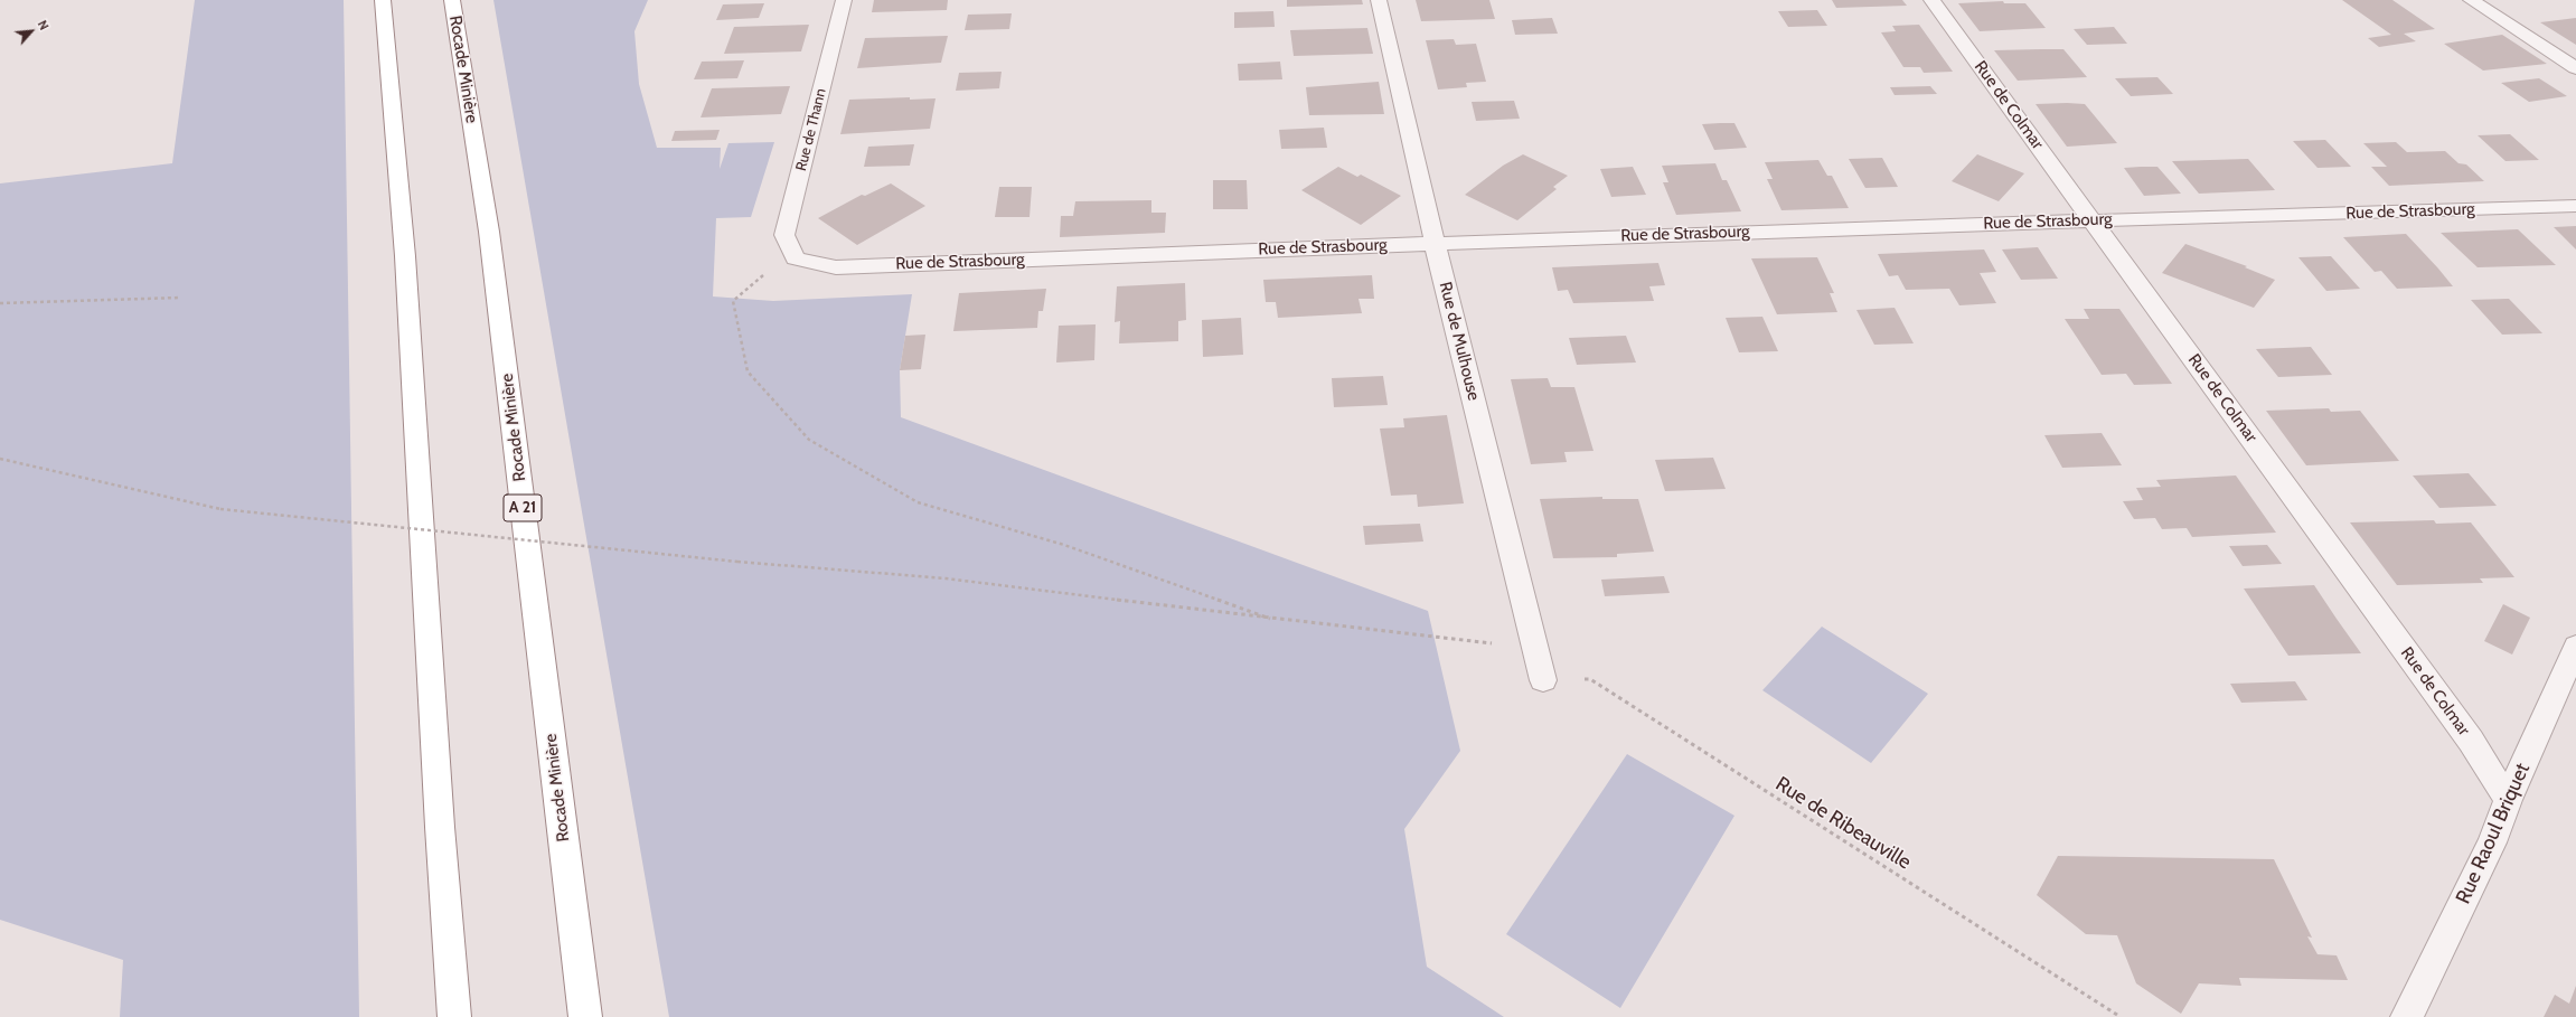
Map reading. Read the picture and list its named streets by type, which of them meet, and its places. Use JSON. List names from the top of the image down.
{
  "streets": {
    "highway": ["Rocade Minière", "A 21"],
    "street": [
      "Rue de Colmar",
      "Rue de Thann",
      "Rue de Strasbourg",
      "Rue de Mulhouse",
      "Rue Raoul Briquet"
    ],
    "path": ["Rue de Ribeauville"]
  },
  "crossings": [
    ["Rue de Colmar", "Rue de Strasbourg"],
    ["Rue de Colmar", "Rue Raoul Briquet"],
    ["Rue de Thann", "Rue de Strasbourg"],
    ["Rue de Strasbourg", "Rue de Mulhouse"],
    ["Rue de Mulhouse", "Rue de Ribeauville"]
  ],
  "north": "top right"
}
